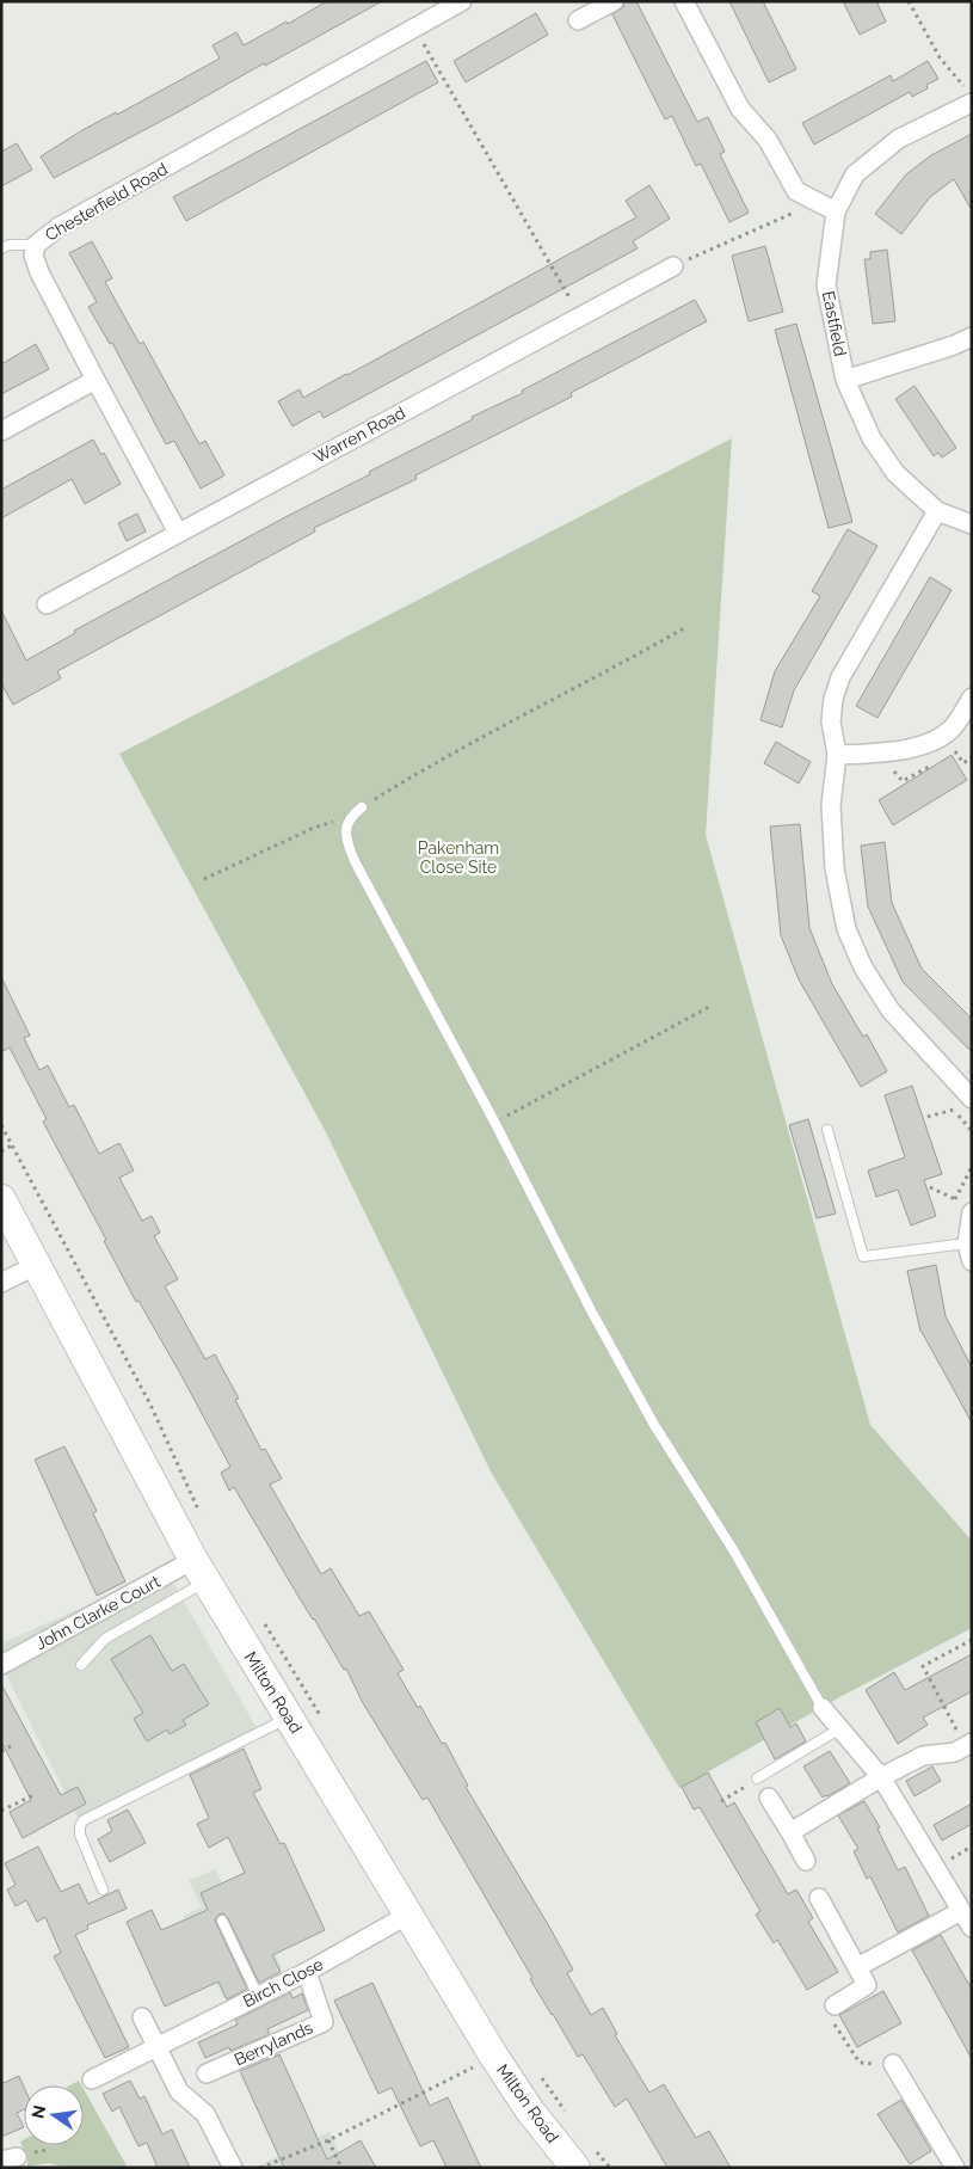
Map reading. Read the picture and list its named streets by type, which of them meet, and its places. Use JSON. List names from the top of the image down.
{
  "streets": {
    "main road": ["Milton Road"],
    "street": [
      "Chesterfield Road",
      "Eastfield",
      "Warren Road",
      "John Clarke Court",
      "Birch Close",
      "Berrylands"
    ]
  },
  "crossings": [
    ["Chesterfield Road", "Warren Road"],
    ["John Clarke Court", "Milton Road"],
    ["Milton Road", "Birch Close"],
    ["Birch Close", "Berrylands"]
  ],
  "parks": ["Pakenham Close Site"],
  "north": "left"
}
